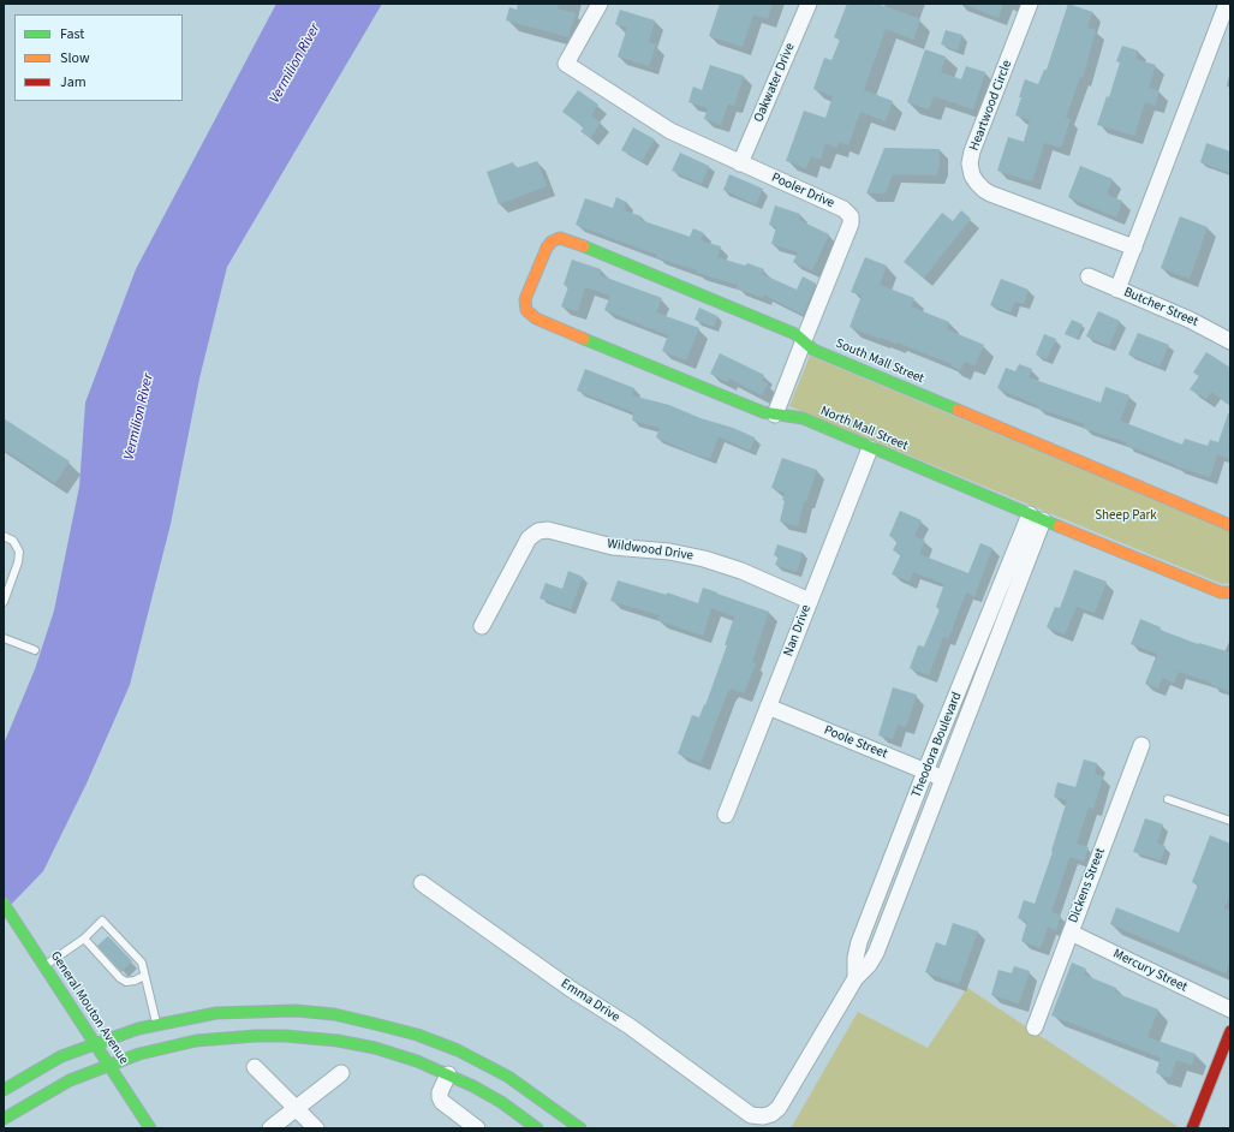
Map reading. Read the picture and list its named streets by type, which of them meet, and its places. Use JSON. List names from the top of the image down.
{
  "streets": {
    "street": [
      "Oakwater Drive",
      "Heartwood Circle",
      "Pooler Drive",
      "Butcher Street",
      "South Mall Street",
      "North Mall Street",
      "Wildwood Drive",
      "Nan Drive",
      "Poole Street",
      "Theodora Boulevard",
      "Dickens Street",
      "Mercury Street",
      "Emma Drive",
      "General Mouton Avenue"
    ]
  },
  "crossings": [
    ["Oakwater Drive", "Pooler Drive"],
    ["Pooler Drive", "South Mall Street"],
    ["Pooler Drive", "North Mall Street"],
    ["South Mall Street", "North Mall Street"],
    ["North Mall Street", "Nan Drive"],
    ["North Mall Street", "Theodora Boulevard"],
    ["Wildwood Drive", "Nan Drive"],
    ["Nan Drive", "Poole Street"],
    ["Poole Street", "Theodora Boulevard"],
    ["Theodora Boulevard", "Emma Drive"],
    ["Dickens Street", "Mercury Street"]
  ],
  "water": ["Vermilion River"],
  "parks": ["Sheep Park"],
  "legend": ["Fast", "Slow", "Jam"]
}
